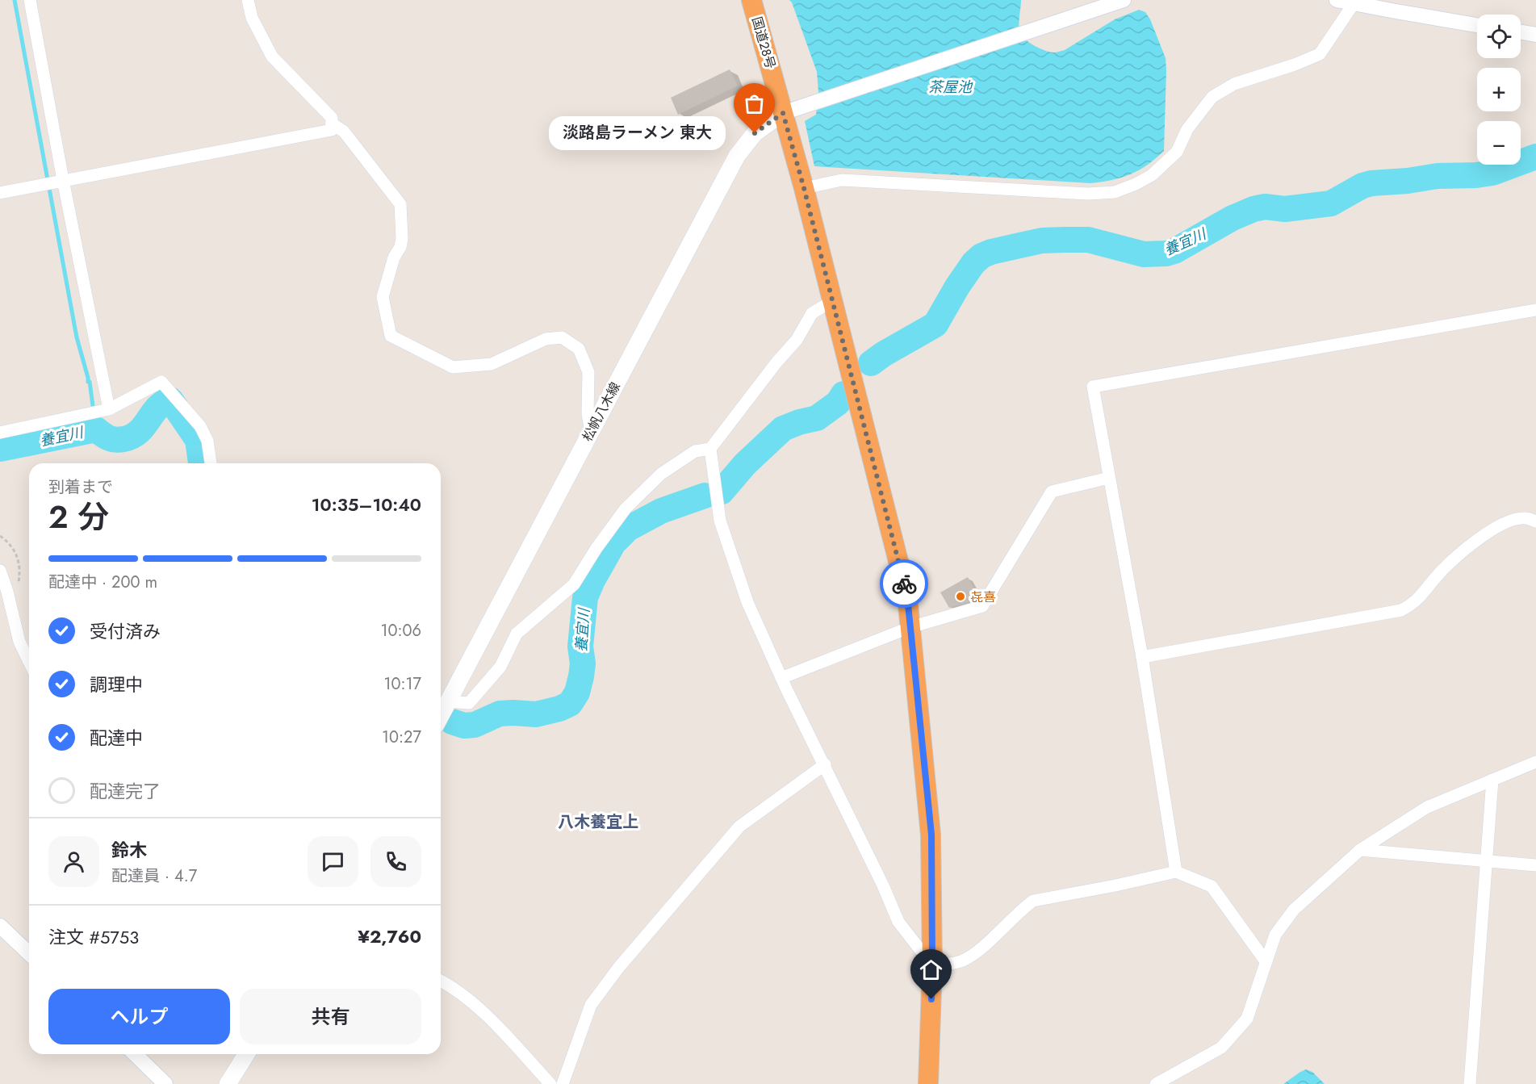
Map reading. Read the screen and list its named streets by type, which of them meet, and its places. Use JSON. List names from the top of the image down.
{
  "streets": {
    "highway": ["国道28号"],
    "main road": ["松帆八木線"]
  },
  "crossings": [
    ["国道28号", "松帆八木線"]
  ],
  "districts": ["八木養宜上"],
  "water": ["茶屋池", "養宜川"],
  "places": ["淡路島ラーメン 東大", "㐂喜"],
  "page": {
    "map_buttons": ["+", "−"],
    "bubble": "淡路島ラーメン 東大",
    "heading": ["2 分", "到着まで", "10:35–10:40"],
    "panel": [
      "鈴木",
      "配達員 · 4.7",
      "注文 #5753",
      "¥2,760"
    ],
    "bar": "配達中 · 200 m",
    "list": [
      ["受付済み", "10:06"],
      ["調理中", "10:17"],
      ["配達中", "10:27"],
      "配達完了"
    ],
    "buttons": ["ヘルプ", "共有"]
  }
}
